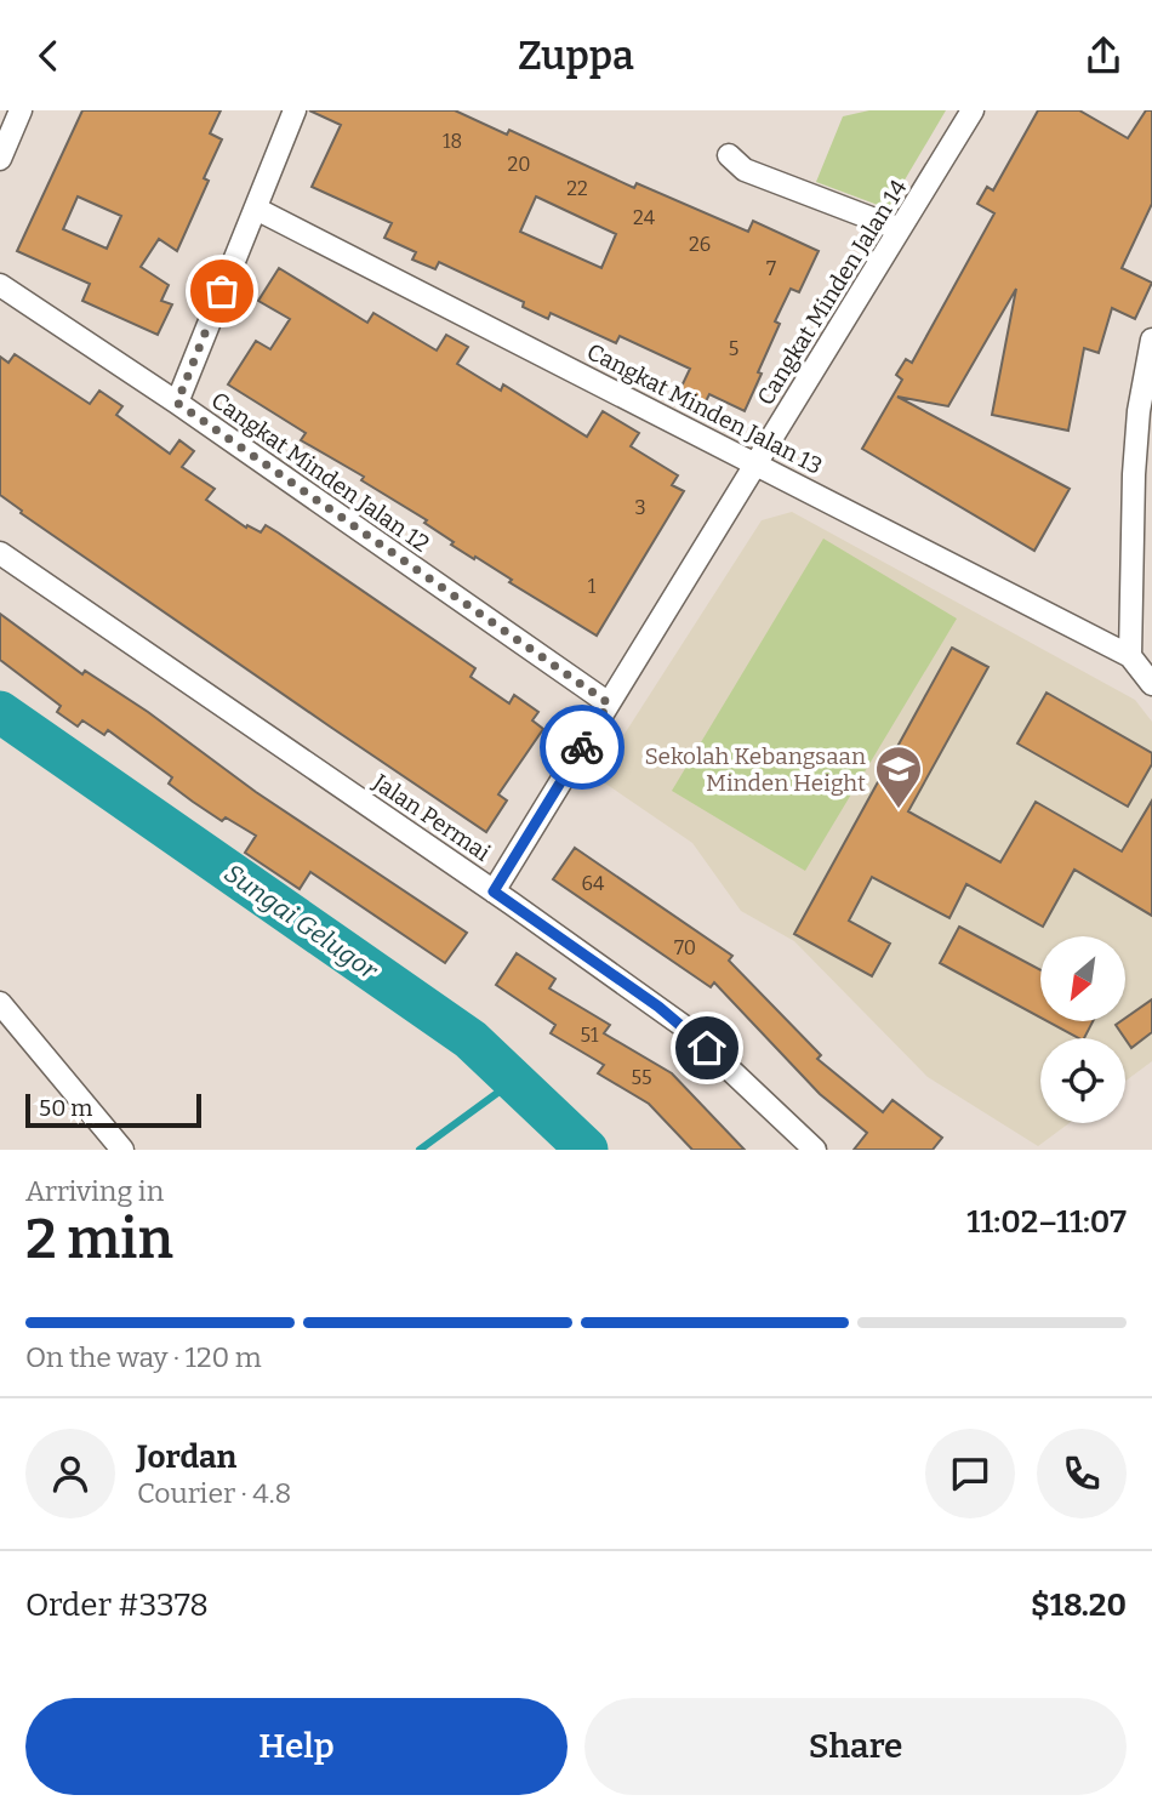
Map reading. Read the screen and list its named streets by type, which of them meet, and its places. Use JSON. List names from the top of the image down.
{
  "streets": {
    "street": [
      "Cangkat Minden Jalan 14",
      "Cangkat Minden Jalan 13",
      "Cangkat Minden Jalan 12",
      "Jalan Permai"
    ]
  },
  "crossings": [
    ["Cangkat Minden Jalan 14", "Cangkat Minden Jalan 13"],
    ["Cangkat Minden Jalan 14", "Cangkat Minden Jalan 12"],
    ["Cangkat Minden Jalan 14", "Jalan Permai"]
  ],
  "water": ["Sungai Gelugor"],
  "places": {
    "school or university": ["Sekolah Kebangsaan Minden Height"]
  },
  "house_numbers": [
    "18",
    "20",
    "22",
    "24",
    "26",
    "7",
    "5",
    "3",
    "1",
    "64",
    "70",
    "51",
    "55"
  ],
  "scale_bar": "50 m",
  "north": "bottom left",
  "page": {
    "header": "Zuppa",
    "scale": "50 m",
    "heading": ["2 min", "Arriving in", "11:02–11:07"],
    "panel": [
      "Jordan",
      "Courier · 4.8",
      "Order #3378",
      "$18.20"
    ],
    "bar": "On the way · 120 m",
    "buttons": ["Help", "Share"]
  }
}
